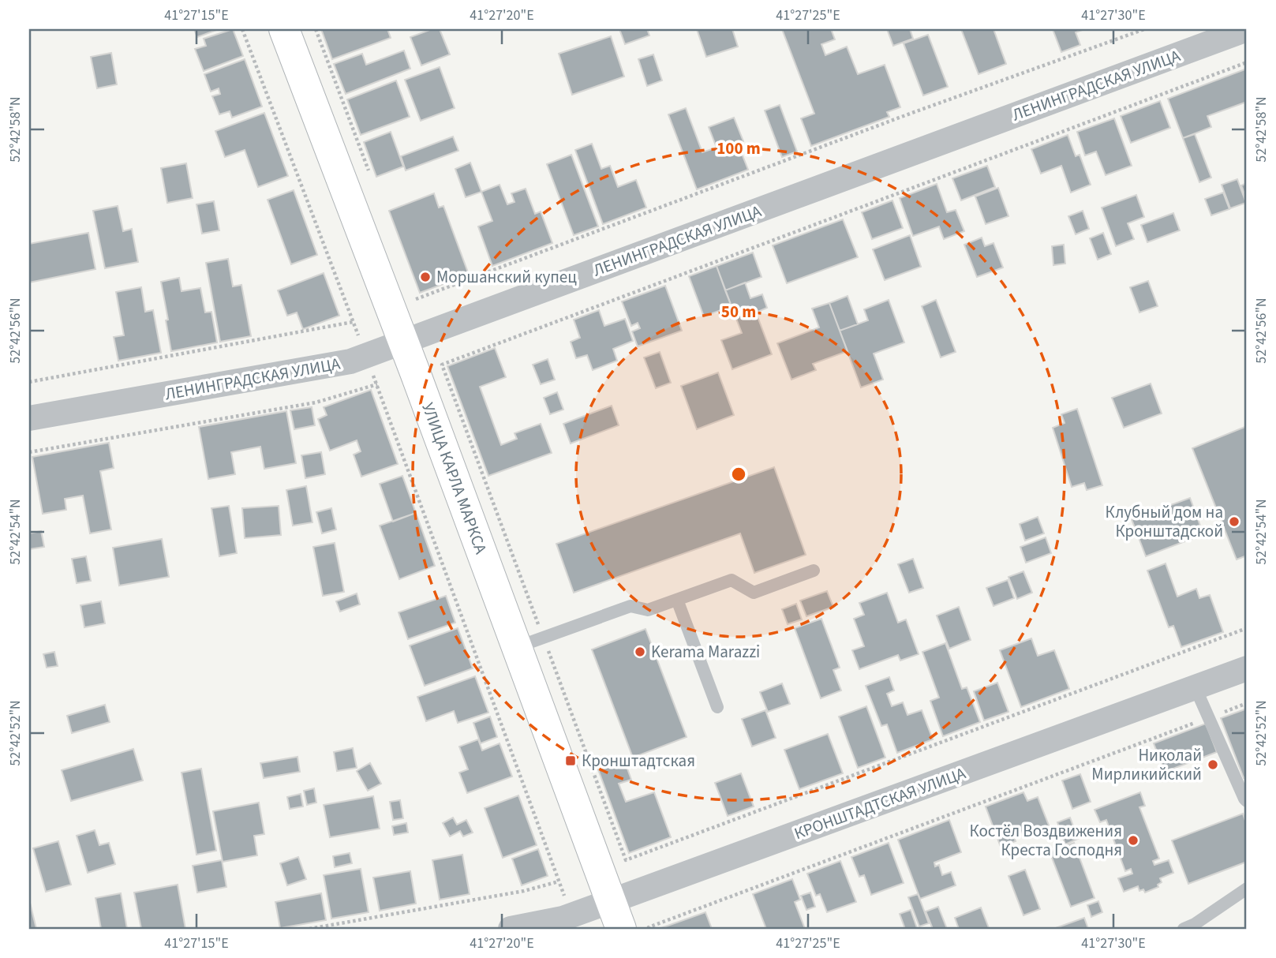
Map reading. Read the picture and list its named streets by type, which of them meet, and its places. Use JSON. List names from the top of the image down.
{
  "streets": {
    "main road": ["УЛИЦА КАРЛА МАРКСА"],
    "street": ["ЛЕНИНГРАДСКАЯ УЛИЦА", "КРОНШТАДТСКАЯ УЛИЦА"]
  },
  "crossings": [
    ["ЛЕНИНГРАДСКАЯ УЛИЦА", "УЛИЦА КАРЛА МАРКСА"],
    ["УЛИЦА КАРЛА МАРКСА", "КРОНШТАДТСКАЯ УЛИЦА"]
  ],
  "places": {
    "other": [
      "Моршанский купец",
      "Клубный дом на Кронштадской",
      "Kerama Marazzi",
      "Николай Мирликийский",
      "Костёл Воздвижения Креста Господня"
    ],
    "transit": ["Кронштадтская"]
  },
  "coordinates": [
    "41°27'15\"E",
    "41°27'20\"E",
    "41°27'25\"E",
    "41°27'30\"E",
    "52°42'58\"N",
    "52°42'56\"N",
    "52°42'54\"N",
    "52°42'52\"N"
  ],
  "rings": ["100 m", "50 m"]
}
